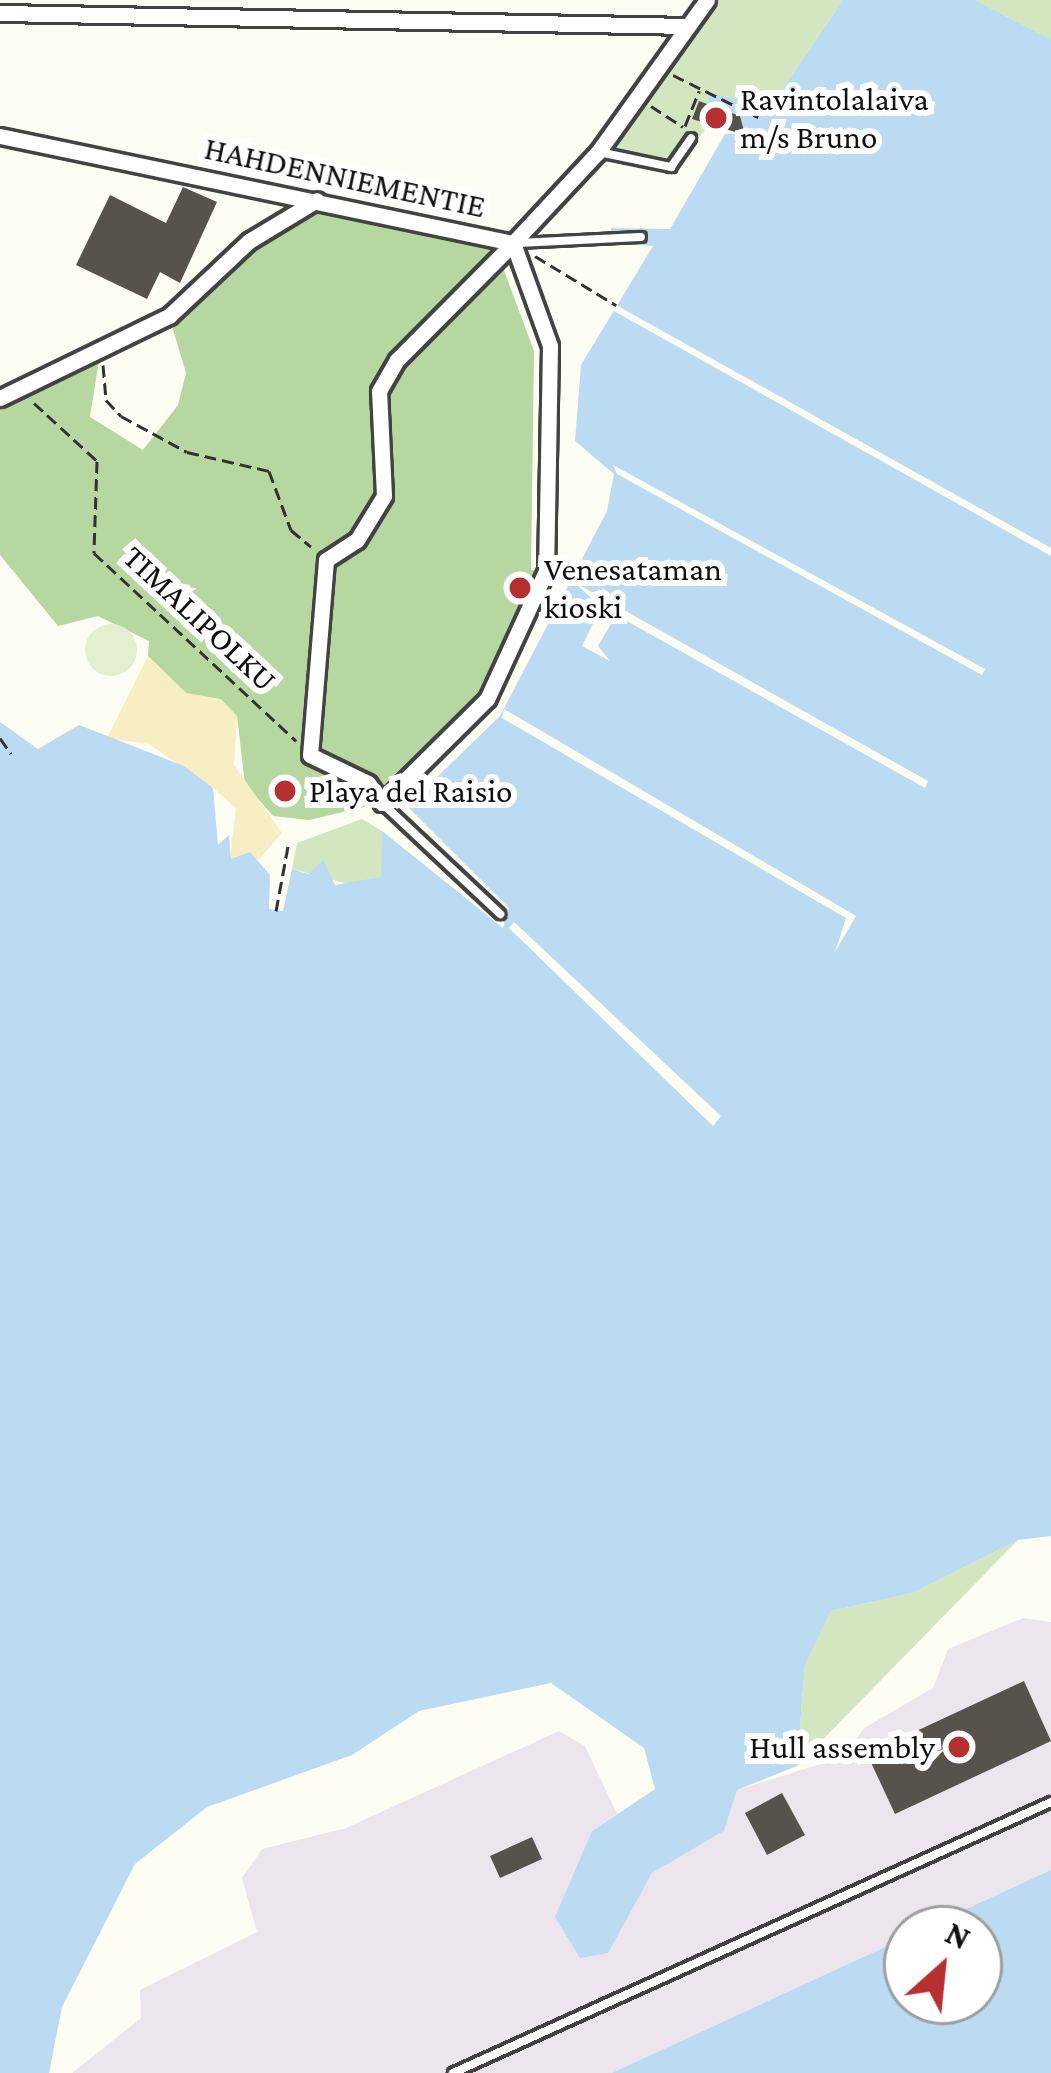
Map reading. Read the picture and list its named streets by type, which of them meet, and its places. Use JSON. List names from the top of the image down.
{
  "streets": {
    "street": ["HAHDENNIEMENTIE"],
    "path": ["TIMALIPOLKU"]
  },
  "places": [
    "Ravintolalaiva m/s Bruno",
    "Venesataman kioski",
    "Playa del Raisio",
    "Hull assembly"
  ],
  "north": "top right"
}
